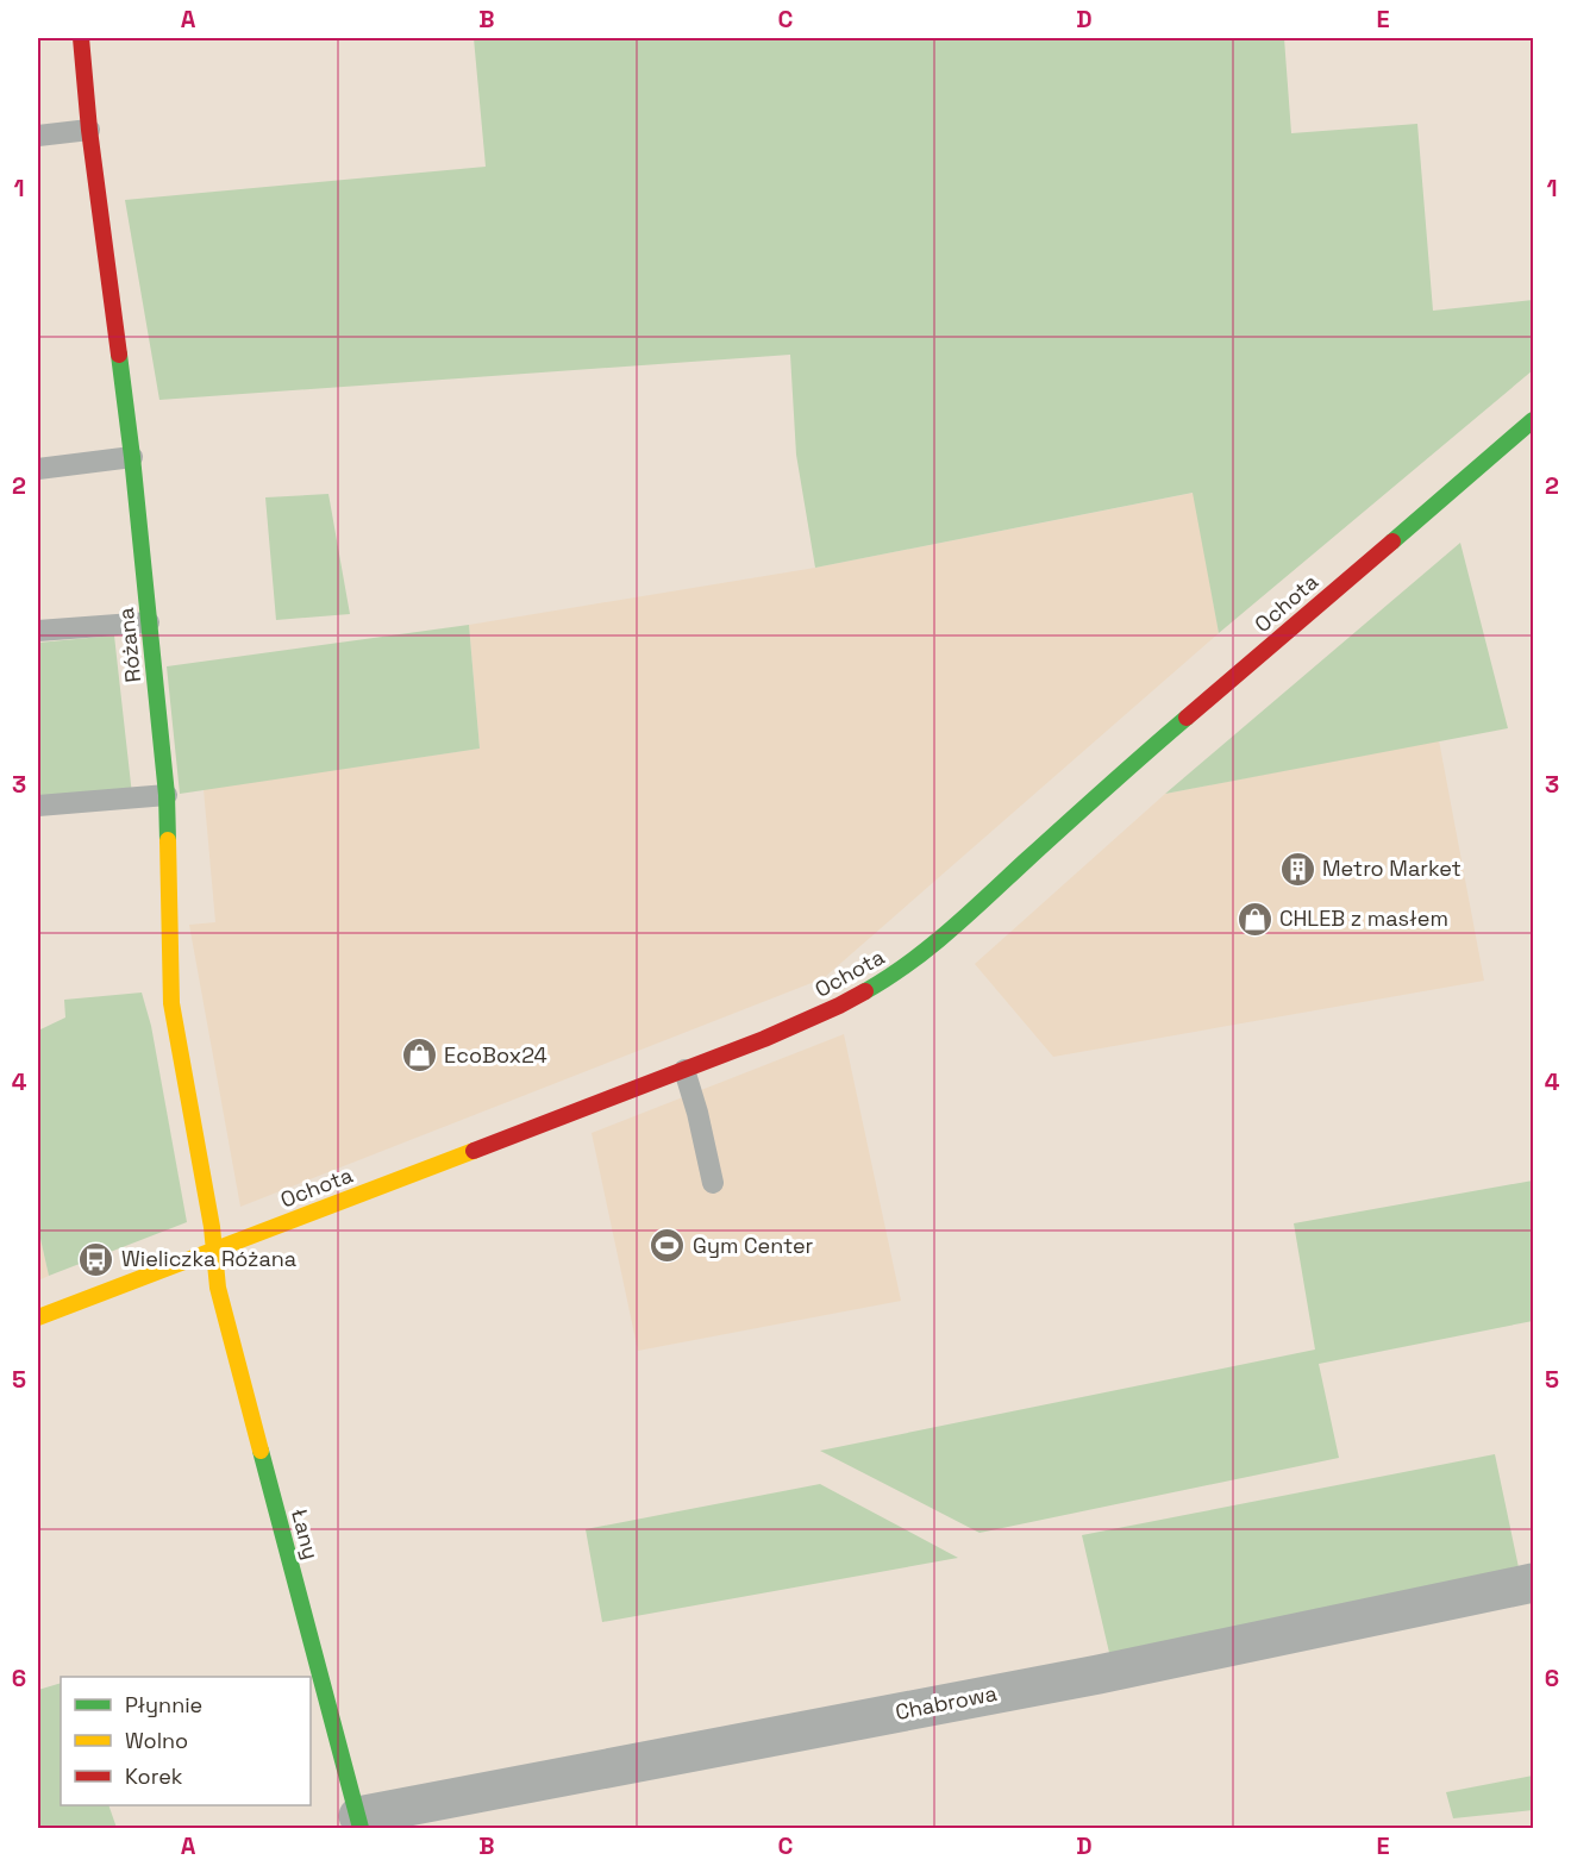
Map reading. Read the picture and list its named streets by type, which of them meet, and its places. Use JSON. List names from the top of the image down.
{
  "streets": {
    "street": [
      "Ochota",
      "Różana",
      "Łany",
      "Chabrowa"
    ]
  },
  "crossings": [
    ["Ochota", "Różana"],
    ["Ochota", "Łany"],
    ["Różana", "Łany"],
    ["Łany", "Chabrowa"]
  ],
  "places": {
    "building": ["Metro Market"],
    "shop": ["CHLEB z masłem", "EcoBox24"],
    "sports": ["Gym Center"],
    "bus stop": ["Wieliczka Różana"]
  },
  "legend": ["Płynnie", "Wolno", "Korek"],
  "grid": {
    "columns": [
      "A",
      "B",
      "C",
      "D",
      "E"
    ],
    "rows": [
      "1",
      "2",
      "3",
      "4",
      "5",
      "6"
    ]
  }
}
